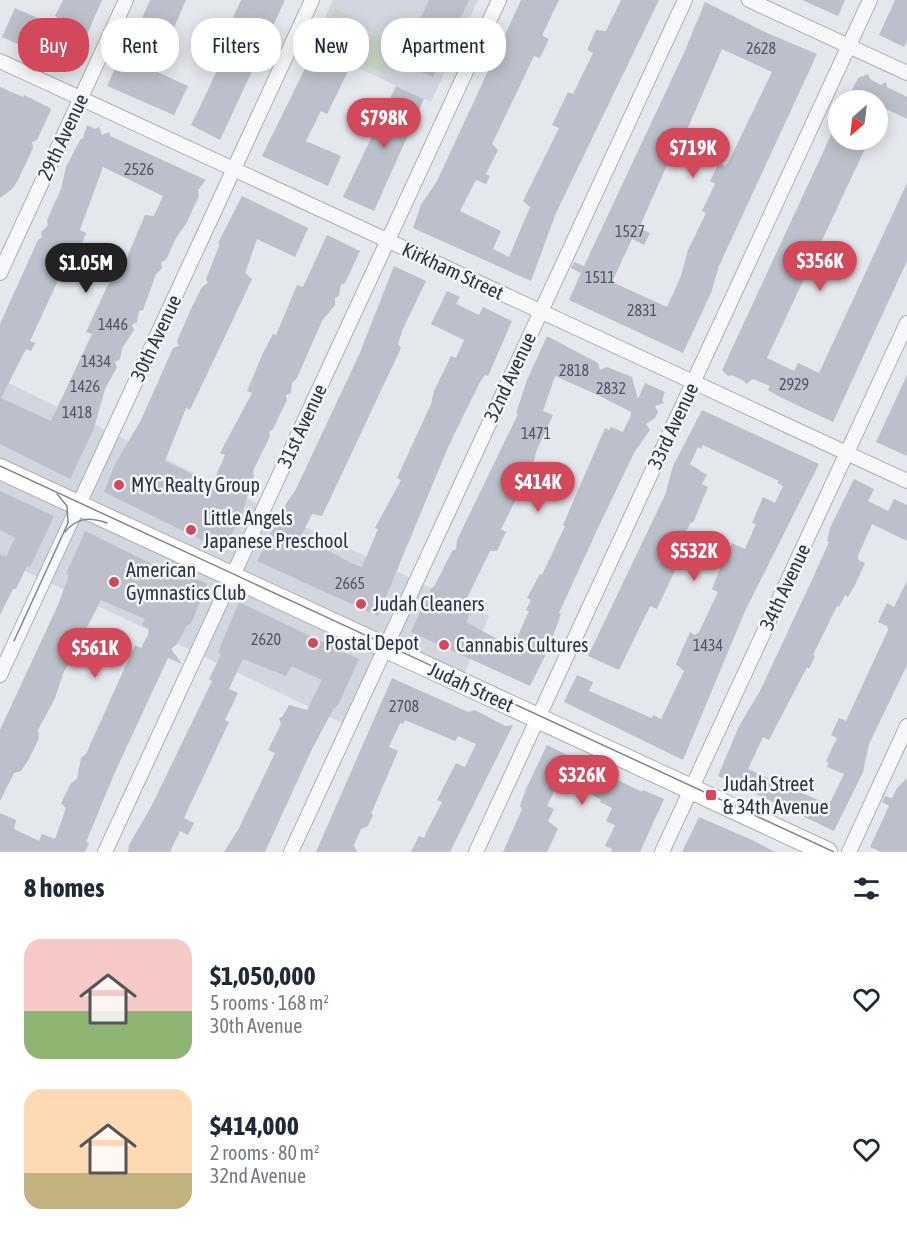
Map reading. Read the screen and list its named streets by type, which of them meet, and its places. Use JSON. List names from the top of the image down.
{
  "streets": {
    "street": [
      "29th Avenue",
      "Kirkham Street",
      "30th Avenue",
      "32nd Avenue",
      "31st Avenue",
      "33rd Avenue",
      "34th Avenue",
      "Judah Street"
    ]
  },
  "crossings": [
    ["29th Avenue", "Kirkham Street"],
    ["Kirkham Street", "30th Avenue"],
    ["Kirkham Street", "32nd Avenue"],
    ["Kirkham Street", "31st Avenue"],
    ["Kirkham Street", "33rd Avenue"],
    ["Kirkham Street", "34th Avenue"],
    ["30th Avenue", "Judah Street"],
    ["32nd Avenue", "Judah Street"],
    ["31st Avenue", "Judah Street"],
    ["33rd Avenue", "Judah Street"],
    ["34th Avenue", "Judah Street"]
  ],
  "places": {
    "other": [
      "MYC Realty Group",
      "Little Angels Japanese Preschool",
      "American Gymnastics Club",
      "Judah Cleaners",
      "Postal Depot",
      "Cannabis Cultures"
    ],
    "transit": ["Judah Street & 34th Avenue"]
  },
  "house_numbers": [
    "2628",
    "2526",
    "1527",
    "1511",
    "2831",
    "1446",
    "1434",
    "2818",
    "2929",
    "1426",
    "2832",
    "1418",
    "1471",
    "2665",
    "2620",
    "1434",
    "2708"
  ],
  "north": "bottom left",
  "page": {
    "chip": [
      "Buy",
      "Rent",
      "Filters",
      "New",
      "Apartment"
    ],
    "price": [
      "$798K",
      "$719K",
      "$356K",
      "$1.05M",
      "$414K",
      "$532K",
      "$561K",
      "$326K"
    ],
    "heading": "8 homes",
    "list": [
      {
        "name": "$1,050,000",
        "note": "5 rooms · 168 m² · 30th Avenue"
      },
      {
        "name": "$414,000",
        "note": "2 rooms · 80 m² · 32nd Avenue"
      }
    ]
  }
}
